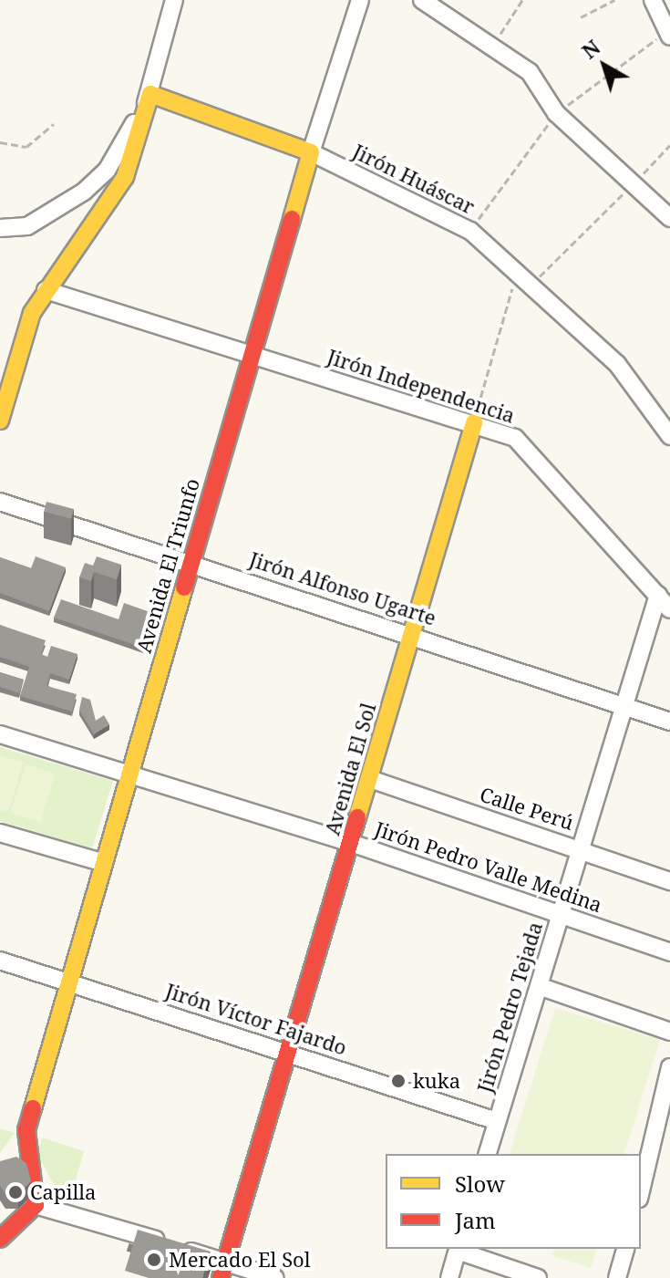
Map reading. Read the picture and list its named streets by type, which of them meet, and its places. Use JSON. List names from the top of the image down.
{
  "streets": {
    "street": [
      "Jirón Huáscar",
      "Jirón Independencia",
      "Avenida El Triunfo",
      "Jirón Alfonso Ugarte",
      "Avenida El Sol",
      "Calle Perú",
      "Jirón Pedro Valle Medina",
      "Jirón Pedro Tejada",
      "Jirón Víctor Fajardo"
    ]
  },
  "crossings": [
    ["Jirón Huáscar", "Avenida El Triunfo"],
    ["Jirón Independencia", "Avenida El Triunfo"],
    ["Jirón Independencia", "Avenida El Sol"],
    ["Avenida El Triunfo", "Jirón Alfonso Ugarte"],
    ["Avenida El Triunfo", "Jirón Pedro Valle Medina"],
    ["Avenida El Triunfo", "Jirón Víctor Fajardo"],
    ["Jirón Alfonso Ugarte", "Avenida El Sol"],
    ["Jirón Alfonso Ugarte", "Jirón Pedro Tejada"],
    ["Avenida El Sol", "Calle Perú"],
    ["Avenida El Sol", "Jirón Pedro Valle Medina"],
    ["Avenida El Sol", "Jirón Víctor Fajardo"],
    ["Calle Perú", "Jirón Pedro Tejada"],
    ["Jirón Pedro Valle Medina", "Jirón Pedro Tejada"],
    ["Jirón Pedro Tejada", "Jirón Víctor Fajardo"]
  ],
  "places": ["kuka", "Capilla", "Mercado El Sol"],
  "legend": ["Slow", "Jam"],
  "north": "top left"
}
